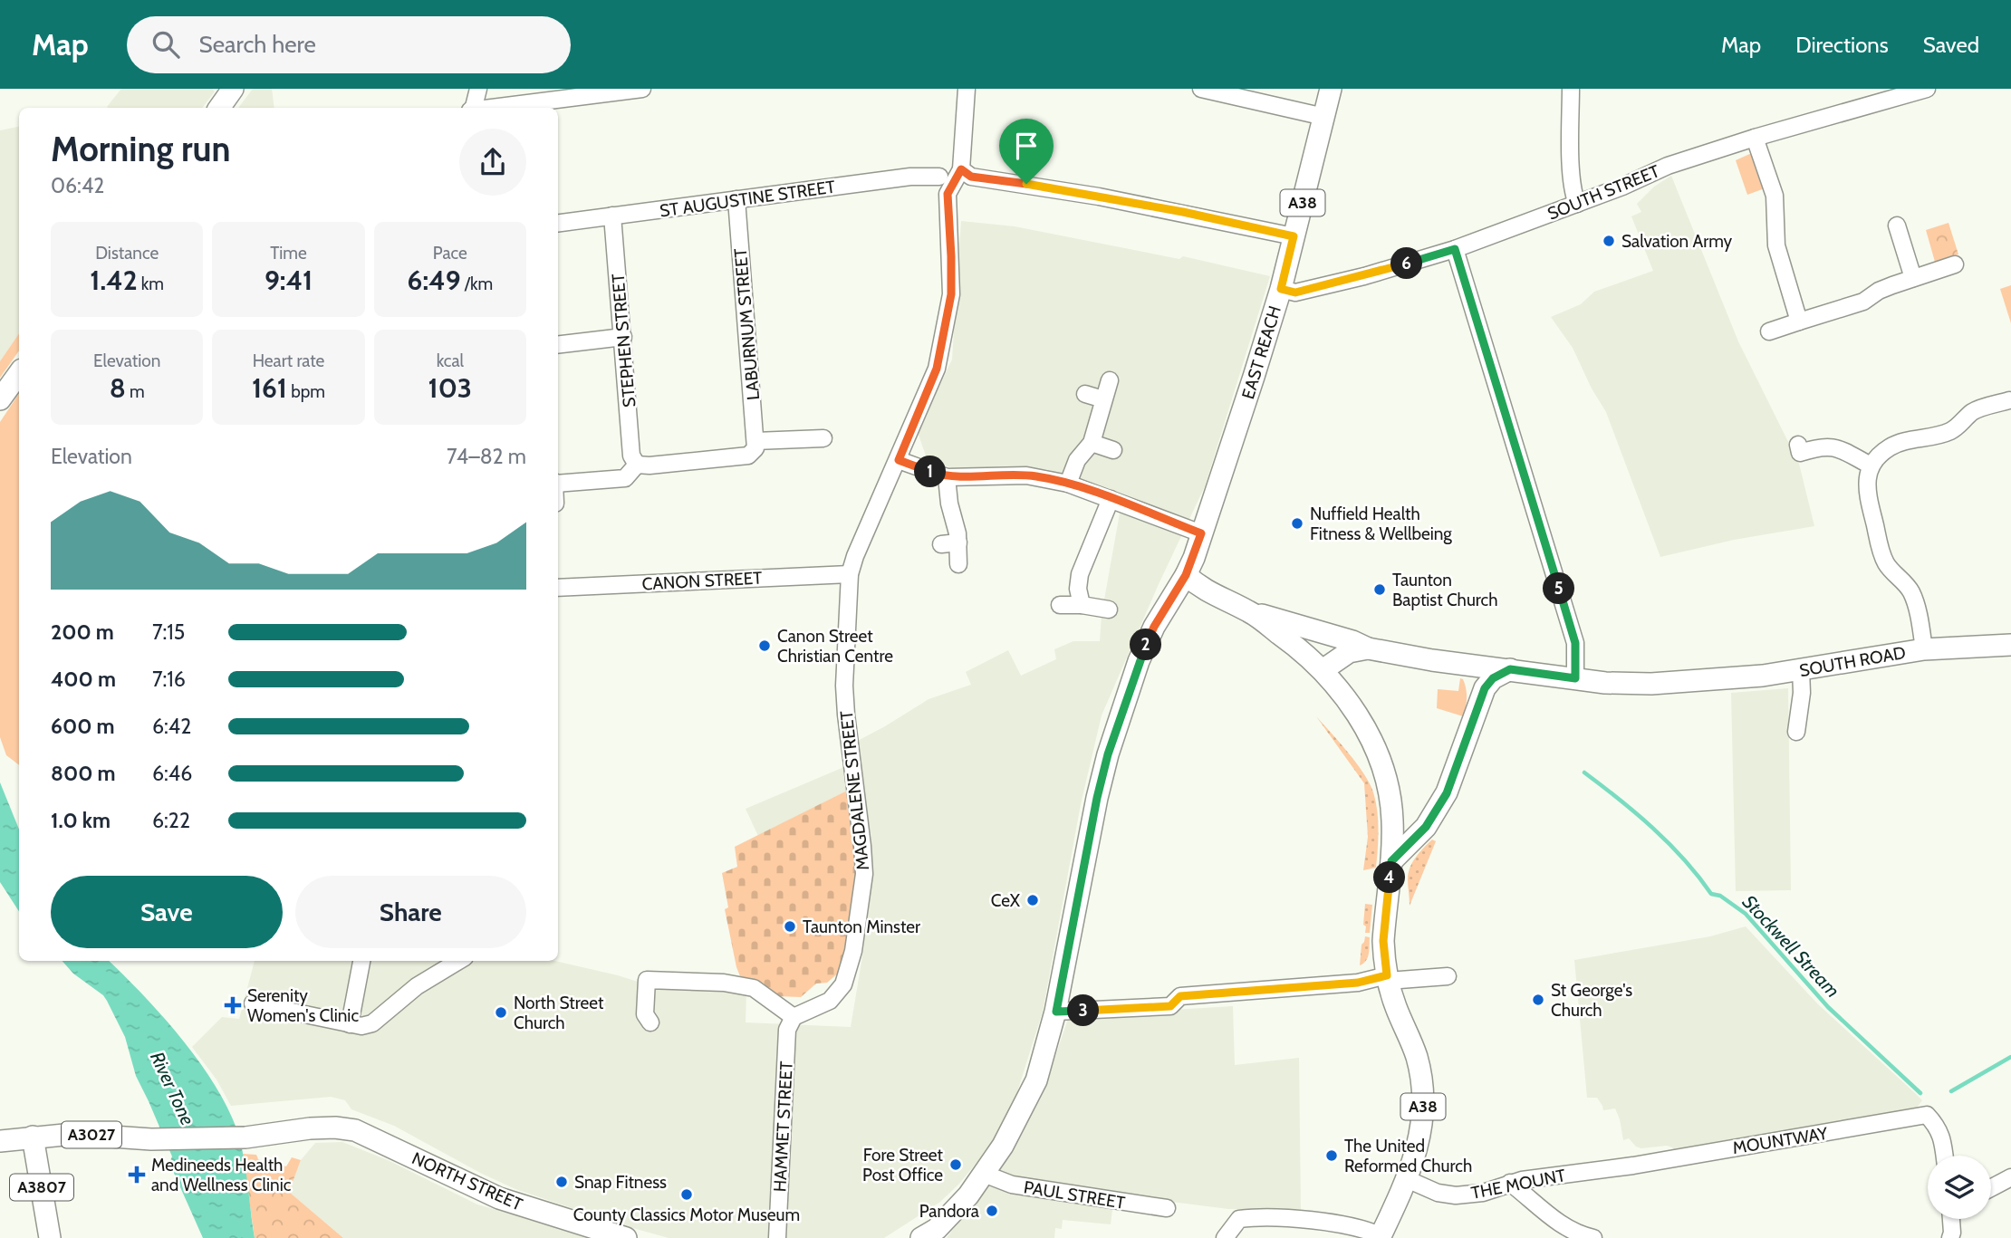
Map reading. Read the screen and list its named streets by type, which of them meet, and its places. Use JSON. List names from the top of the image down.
{
  "streets": {
    "main road": [
      "A38",
      "EAST REACH",
      "SOUTH ROAD",
      "A3027",
      "NORTH STREET",
      "A3807"
    ],
    "street": [
      "SOUTH STREET",
      "ST AUGUSTINE STREET",
      "LABURNUM STREET",
      "STEPHEN STREET",
      "CANON STREET",
      "MAGDALENE STREET",
      "HAMMET STREET",
      "MOUNTWAY",
      "THE MOUNT",
      "PAUL STREET"
    ]
  },
  "crossings": [
    ["SOUTH STREET", "EAST REACH"],
    ["ST AUGUSTINE STREET", "LABURNUM STREET"],
    ["ST AUGUSTINE STREET", "STEPHEN STREET"],
    ["ST AUGUSTINE STREET", "MAGDALENE STREET"],
    ["A38", "EAST REACH"],
    ["A38", "SOUTH ROAD"],
    ["A38", "THE MOUNT"],
    ["EAST REACH", "PAUL STREET"],
    ["CANON STREET", "MAGDALENE STREET"],
    ["MAGDALENE STREET", "HAMMET STREET"],
    ["A3027", "NORTH STREET"],
    ["A3027", "A3807"],
    ["MOUNTWAY", "THE MOUNT"],
    ["NORTH STREET", "A3807"]
  ],
  "water": ["Stockwell Stream", "River Tone"],
  "places": {
    "other": [
      "Salvation Army",
      "Nuffield Health Fitness & Wellbeing",
      "Taunton Baptist Church",
      "Canon Street Christian Centre",
      "CeX",
      "Taunton Minster",
      "St George's Church",
      "North Street Church",
      "The United Reformed Church",
      "Fore Street Post Office",
      "Snap Fitness",
      "County Classics Motor Museum",
      "Pandora"
    ],
    "health": ["Serenity Women's Clinic", "Medineeds Health and Wellness Clinic"]
  },
  "page": {
    "header": "Map",
    "search": "Search here",
    "nav": ["Map", "Directions", "Saved"],
    "heading": ["Morning run", "06:42"],
    "stats": [
      ["Distance", "1.42 km"],
      ["Time", "9:41"],
      ["Pace", "6:49 /km"],
      ["Elevation", "8 m"],
      ["Heart rate", "161 bpm"],
      ["kcal", "103"]
    ],
    "pins": [
      "6",
      "1",
      "5",
      "2",
      "4",
      "3"
    ],
    "chart": ["Elevation", "74–82 m"],
    "list": [
      {
        "name": "200 m",
        "note": "7:15"
      },
      {
        "name": "400 m",
        "note": "7:16"
      },
      {
        "name": "600 m",
        "note": "6:42"
      },
      {
        "name": "800 m",
        "note": "6:46"
      },
      {
        "name": "1.0 km",
        "note": "6:22"
      }
    ],
    "buttons": ["Save", "Share"]
  }
}
